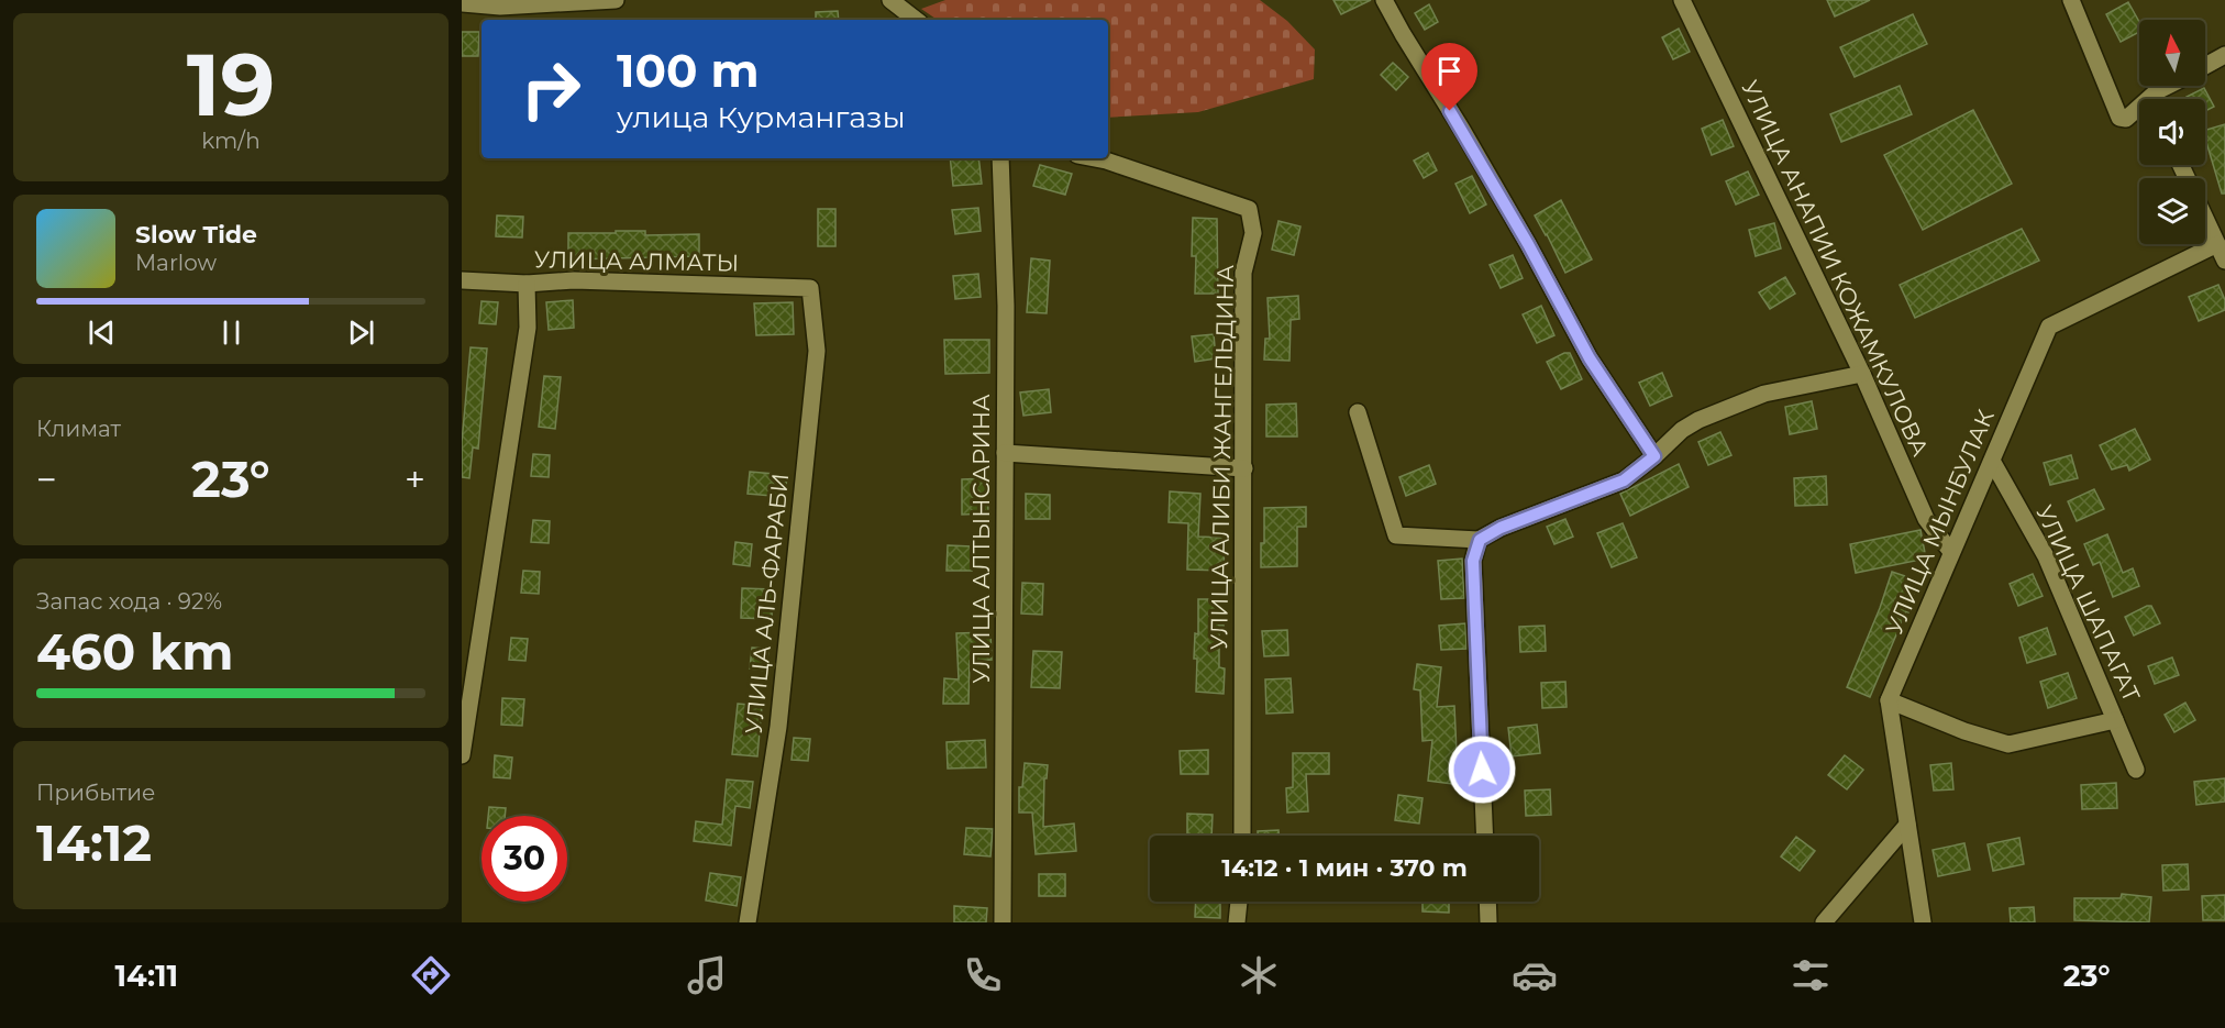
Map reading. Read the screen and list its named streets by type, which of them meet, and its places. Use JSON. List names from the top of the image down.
{
  "streets": {
    "street": [
      "УЛИЦА АЛМАТЫ",
      "УЛИЦА АНАПИИ КОЖАМКУЛОВА",
      "УЛИЦА АЛИБИ ЖАНГЕЛЬДИНА",
      "УЛИЦА МЫНБУЛАК",
      "УЛИЦА АЛТЫНСАРИНА",
      "УЛИЦА АЛЬ-ФАРАБИ",
      "УЛИЦА ШАПАГАТ"
    ]
  },
  "crossings": [
    ["УЛИЦА АЛМАТЫ", "УЛИЦА АЛЬ-ФАРАБИ"],
    ["УЛИЦА АНАПИИ КОЖАМКУЛОВА", "УЛИЦА МЫНБУЛАК"],
    ["УЛИЦА МЫНБУЛАК", "УЛИЦА ШАПАГАТ"]
  ],
  "north": "top",
  "page": {
    "tile": [
      ["19", "km/h"],
      "Климат",
      ["Запас хода · 92%", "460 km"],
      ["Прибытие", "14:12"]
    ],
    "turn": ["100 m", "улица Курмангазы"],
    "song": ["Slow Tide", "Marlow"],
    "heat": ["−", "23°", "+"],
    "limit": "30",
    "trip": "14:12 · 1 мин · 370 m",
    "tabs": ["14:11", "23°"]
  }
}
